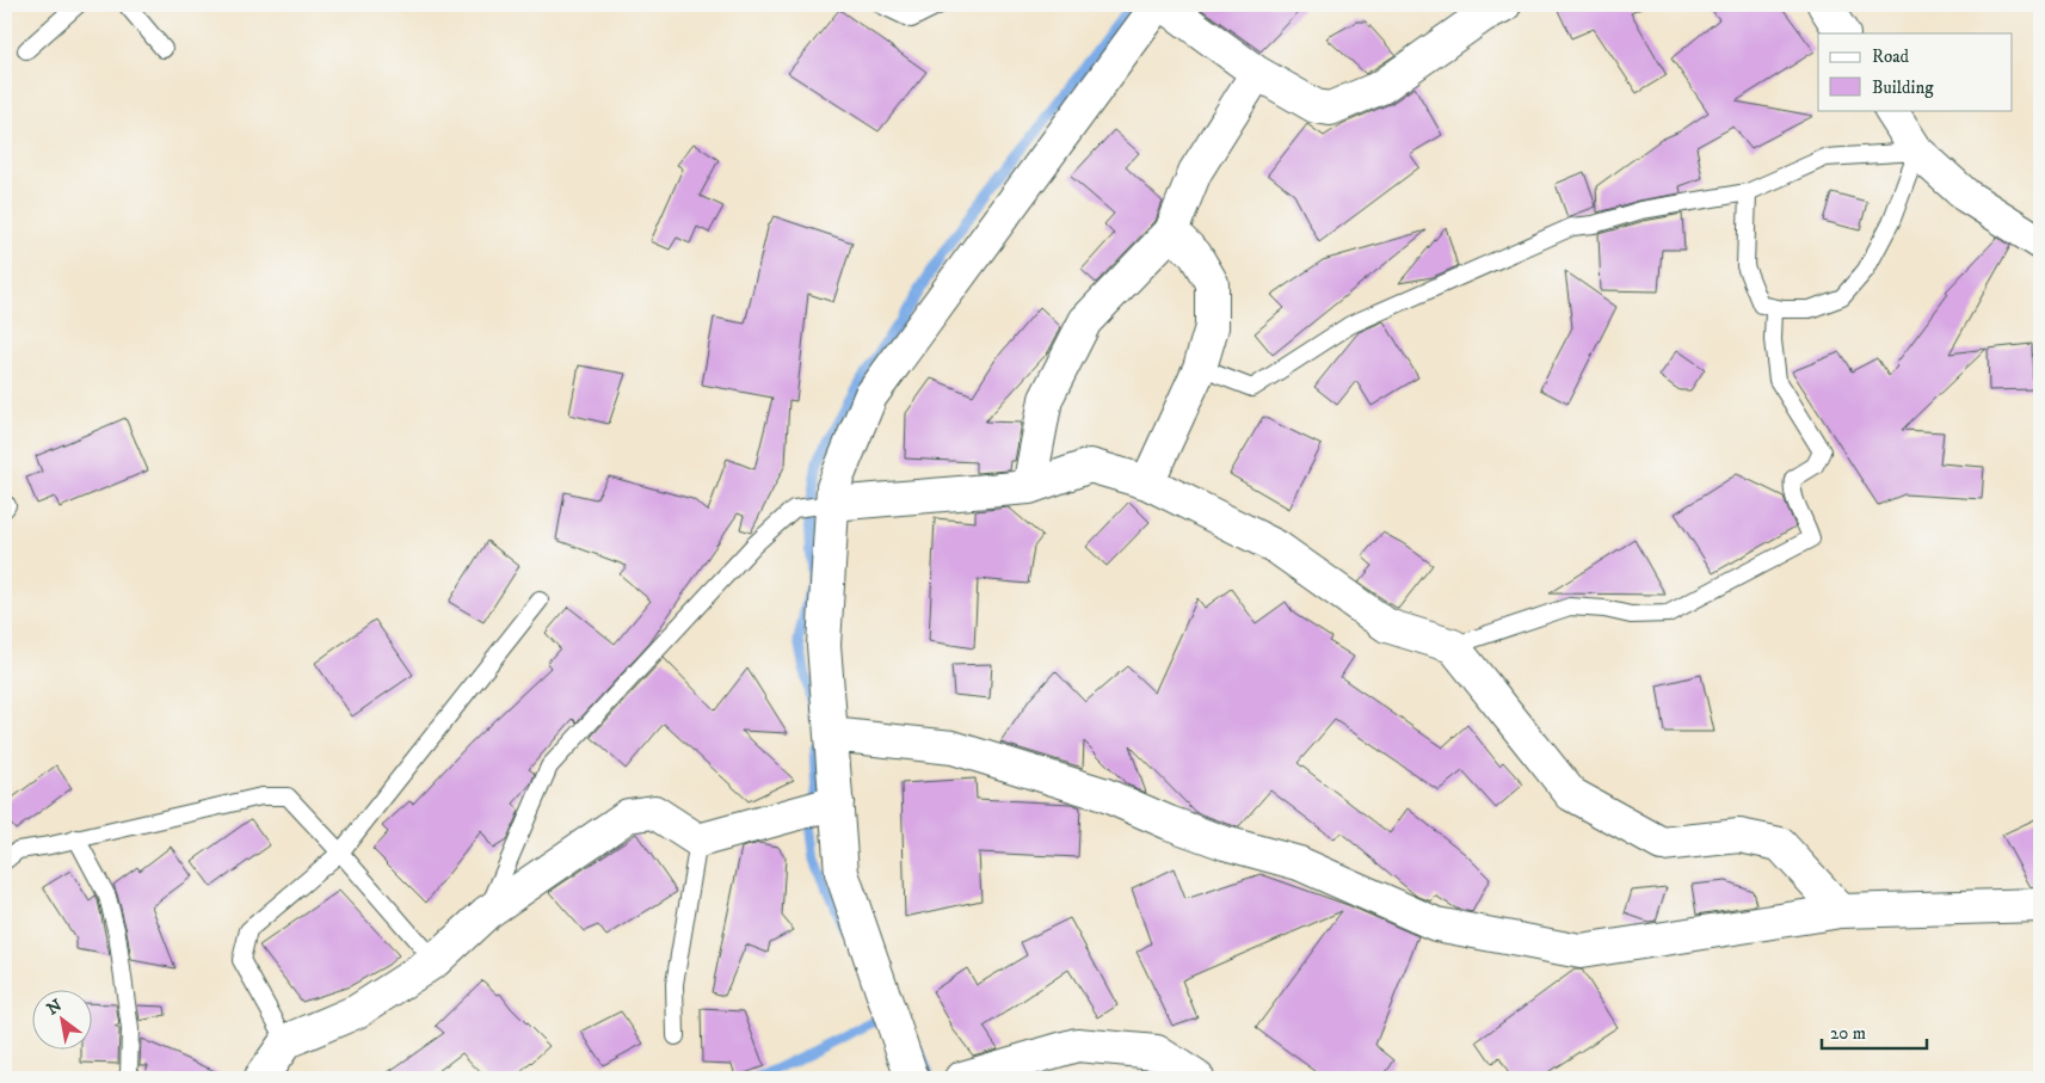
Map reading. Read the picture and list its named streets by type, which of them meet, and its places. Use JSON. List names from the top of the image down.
{
  "legend": ["Road", "Building"],
  "scale_bar": "20 m",
  "north": "top left"
}
